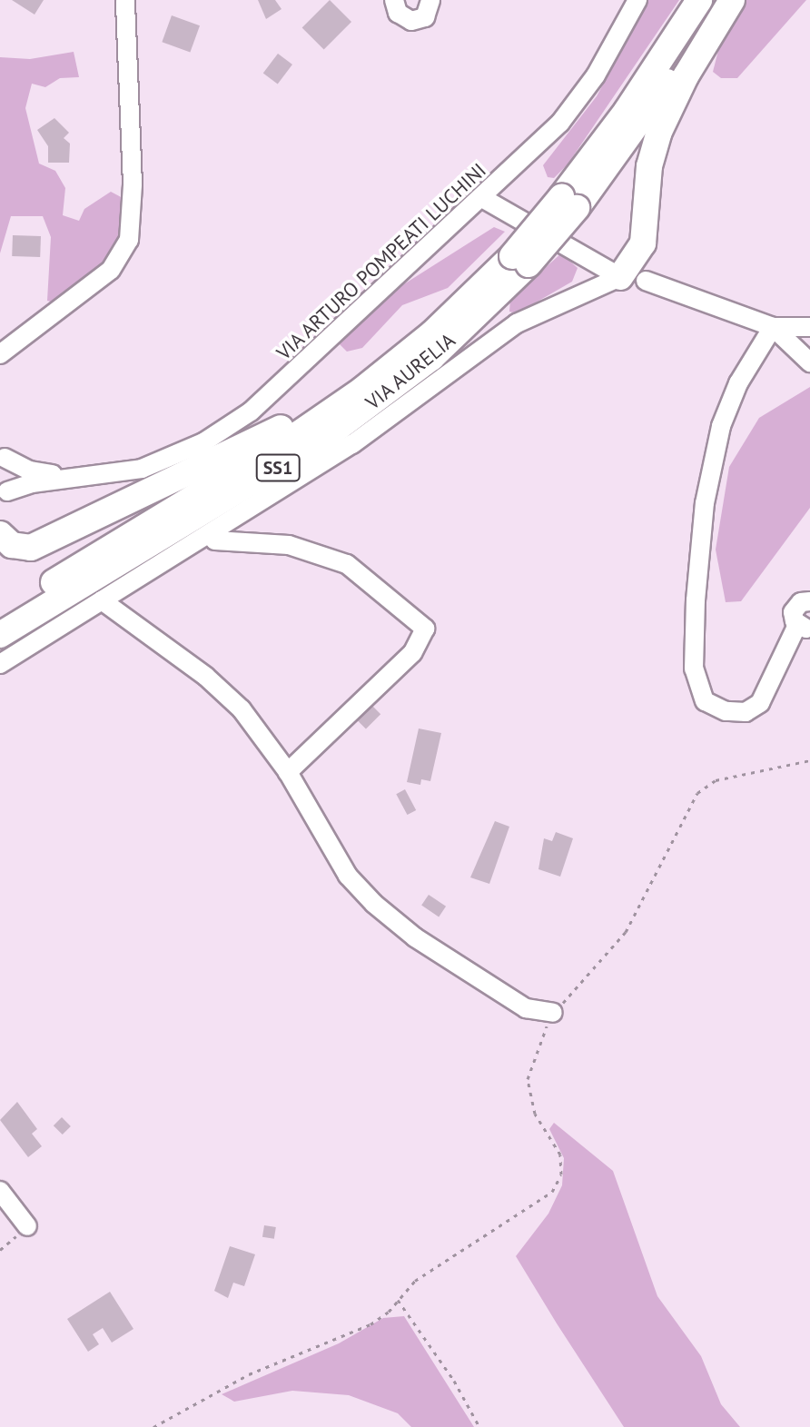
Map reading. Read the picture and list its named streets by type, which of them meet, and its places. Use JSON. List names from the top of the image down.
{
  "streets": {
    "highway": ["VIA AURELIA", "SS1"],
    "street": ["VIA ARTURO POMPEATI LUCHINI"]
  }
}
